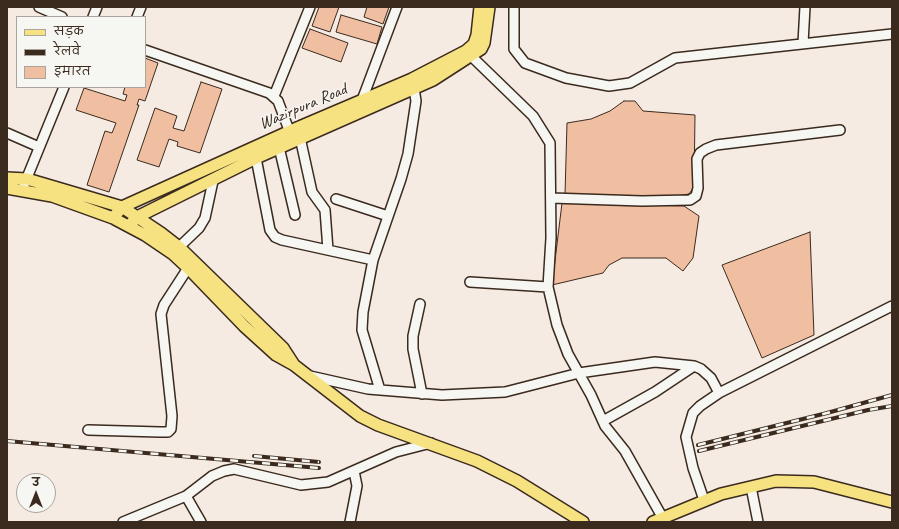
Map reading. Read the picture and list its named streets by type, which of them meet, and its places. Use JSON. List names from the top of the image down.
{
  "streets": {
    "main road": ["Wazirpura Road"]
  },
  "legend": ["सड़क", "रेलवे", "इमारत"],
  "north": "top"
}
